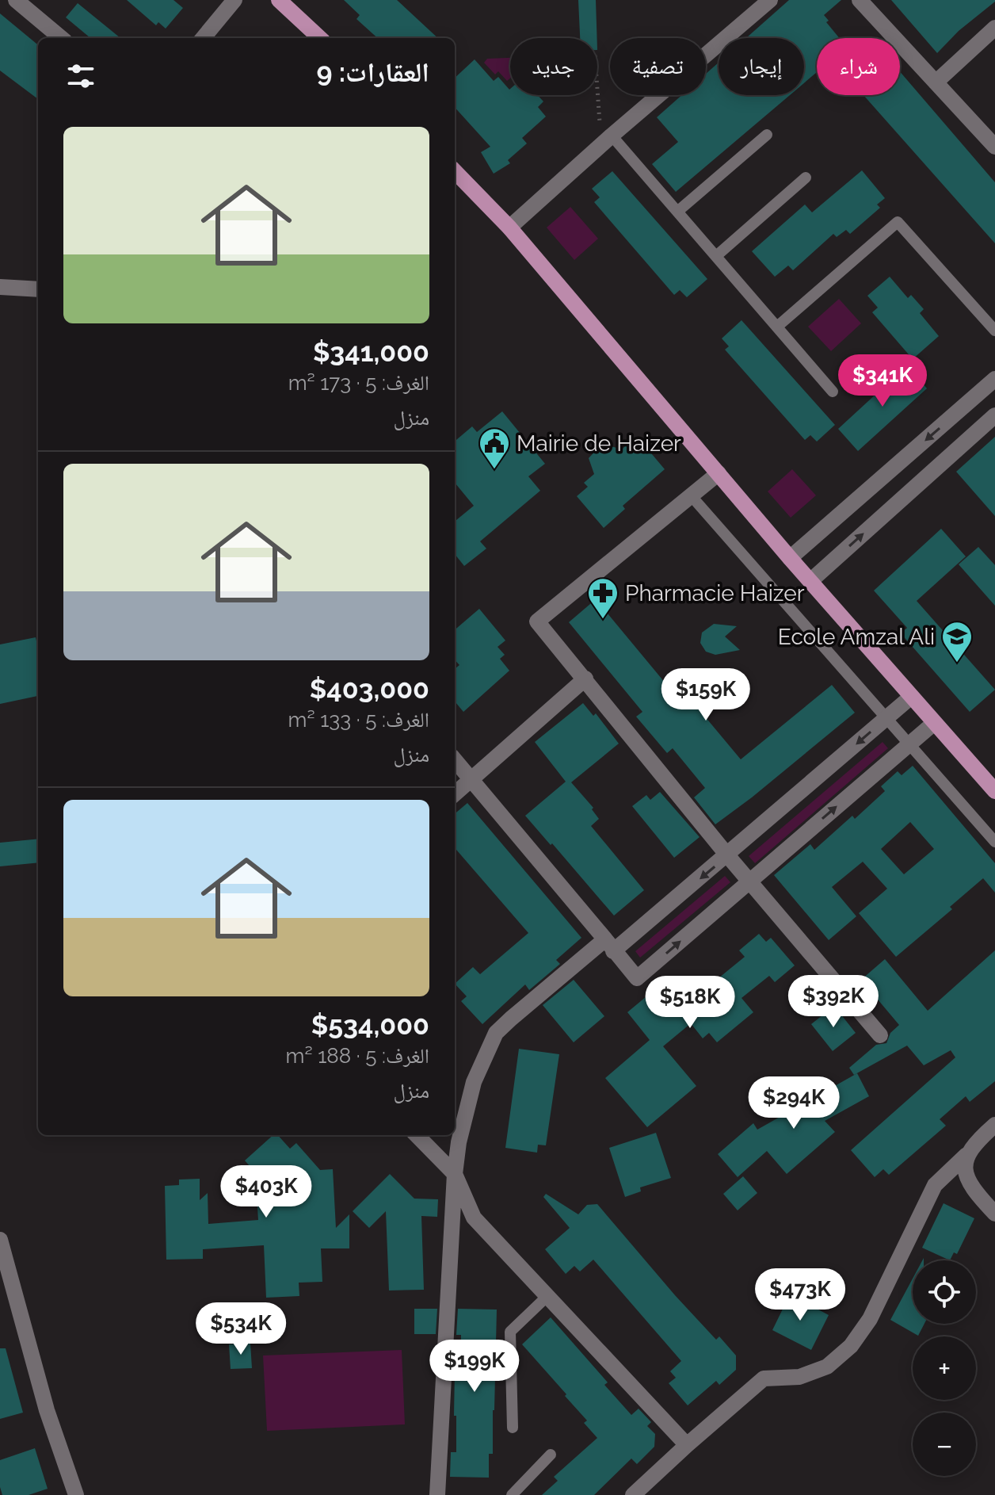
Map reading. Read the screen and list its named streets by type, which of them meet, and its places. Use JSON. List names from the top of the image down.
{
  "places": {
    "public building": ["Mairie de Haizer"],
    "pharmacy": ["Pharmacie Haizer"],
    "school or university": ["Ecole Amzal Ali"]
  },
  "page": {
    "chip": [
      "شراء",
      "إيجار",
      "تصفية",
      "جديد"
    ],
    "heading": "العقارات: 9",
    "list": [
      {
        "name": "$341,000",
        "note": "الغرف: 5 · 173 m² · منزل"
      },
      {
        "name": "$403,000",
        "note": "الغرف: 5 · 133 m² · منزل"
      },
      {
        "name": "$534,000",
        "note": "الغرف: 5 · 188 m² · منزل"
      }
    ],
    "price": [
      "$341K",
      "$159K",
      "$392K",
      "$518K",
      "$294K",
      "$403K",
      "$473K",
      "$534K",
      "$199K"
    ],
    "map_buttons": ["+", "−"]
  }
}
